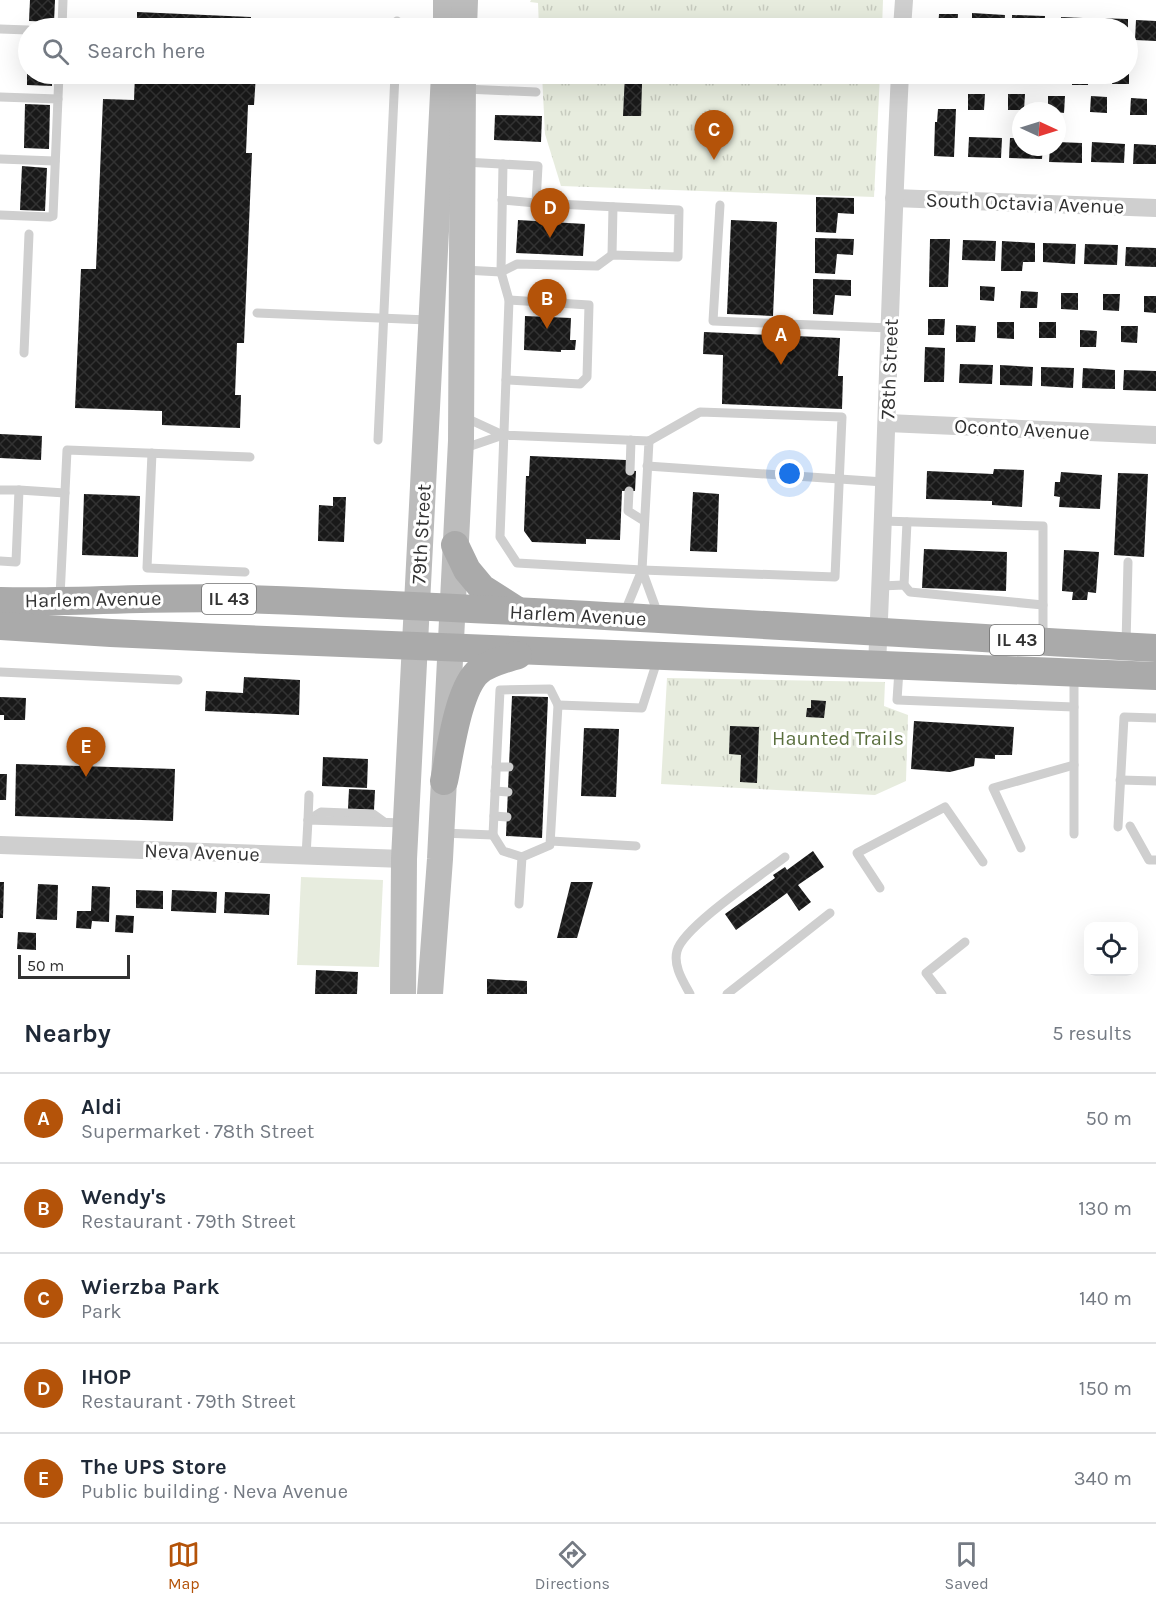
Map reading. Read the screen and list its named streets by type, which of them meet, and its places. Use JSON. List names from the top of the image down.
{
  "streets": {
    "main road": ["79th Street", "Harlem Avenue", "IL 43"],
    "street": [
      "South Octavia Avenue",
      "78th Street",
      "Oconto Avenue",
      "Neva Avenue"
    ]
  },
  "crossings": [
    ["South Octavia Avenue", "78th Street"],
    ["78th Street", "Oconto Avenue"],
    ["78th Street", "Harlem Avenue"],
    ["79th Street", "Harlem Avenue"],
    ["79th Street", "Neva Avenue"]
  ],
  "parks": ["Haunted Trails"],
  "scale_bar": "50 m",
  "north": "right",
  "page": {
    "search": "Search here",
    "pins": [
      "C",
      "D",
      "B",
      "A",
      "E"
    ],
    "scale": "50 m",
    "heading": ["Nearby", "5 results"],
    "list": [
      {
        "mark": "A",
        "name": "Aldi",
        "note": "Supermarket · 78th Street",
        "value": "50 m"
      },
      {
        "mark": "B",
        "name": "Wendy's",
        "note": "Restaurant · 79th Street",
        "value": "130 m"
      },
      {
        "mark": "C",
        "name": "Wierzba Park",
        "note": "Park",
        "value": "140 m"
      },
      {
        "mark": "D",
        "name": "IHOP",
        "note": "Restaurant · 79th Street",
        "value": "150 m"
      },
      {
        "mark": "E",
        "name": "The UPS Store",
        "note": "Public building · Neva Avenue",
        "value": "340 m"
      }
    ],
    "nav": ["Map", "Directions", "Saved"]
  }
}
